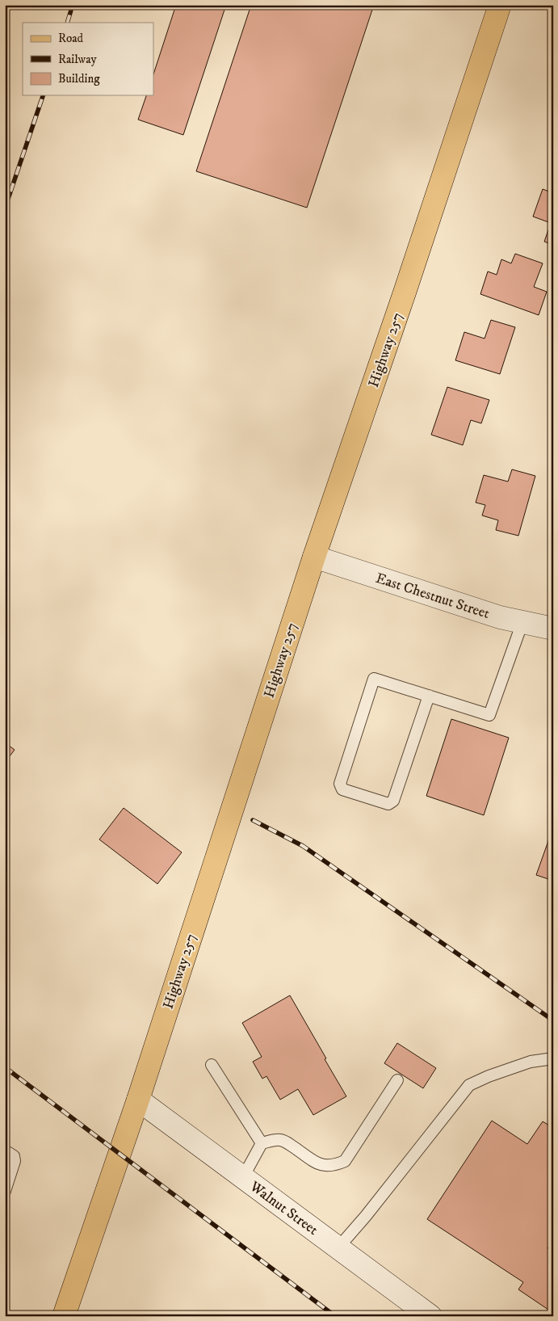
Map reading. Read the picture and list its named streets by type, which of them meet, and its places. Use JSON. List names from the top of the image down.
{
  "streets": {
    "main road": ["Highway 257"],
    "street": ["East Chestnut Street", "Walnut Street"]
  },
  "crossings": [
    ["Highway 257", "East Chestnut Street"],
    ["Highway 257", "Walnut Street"]
  ],
  "legend": ["Road", "Railway", "Building"]
}
